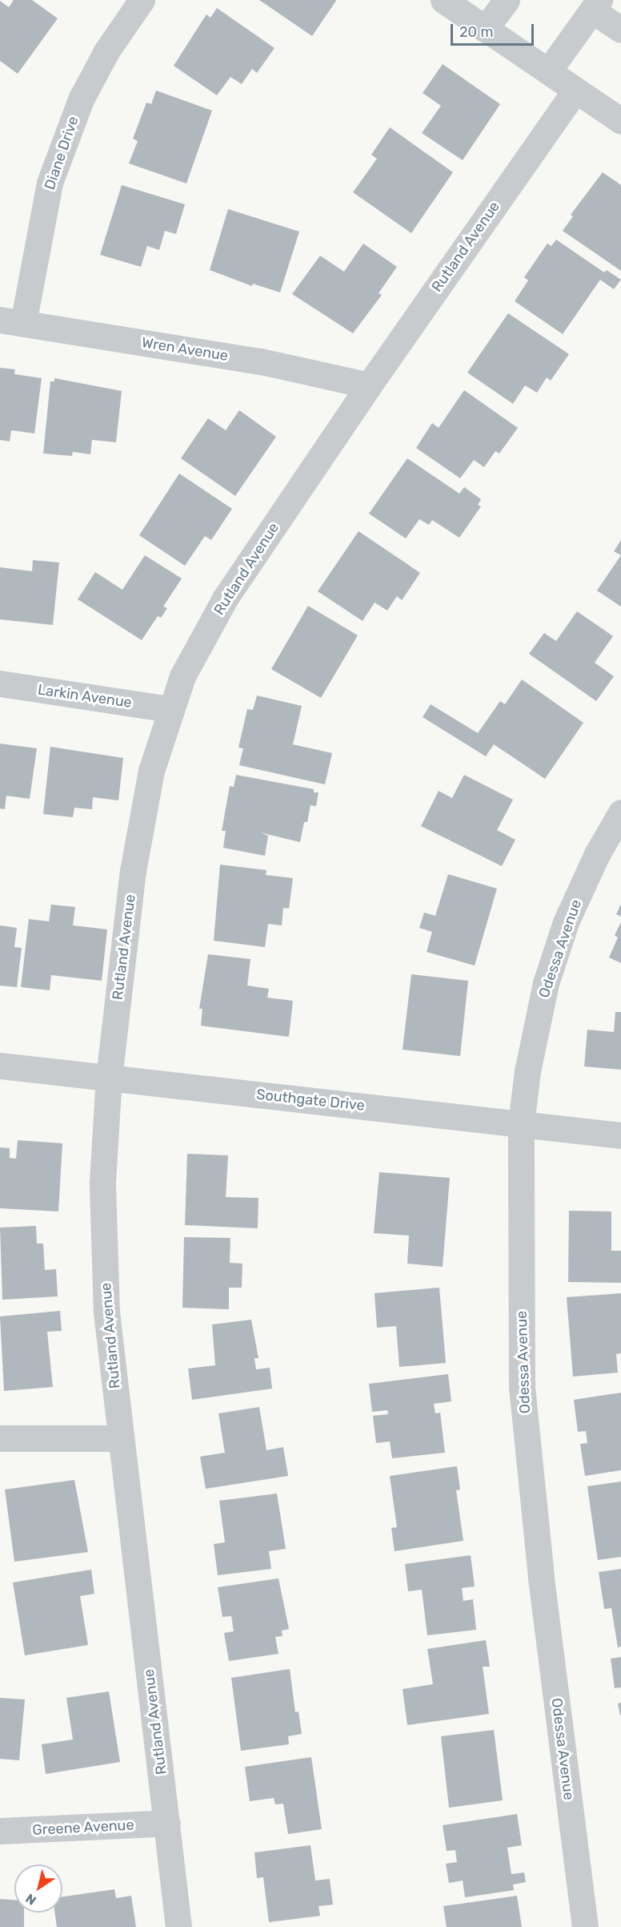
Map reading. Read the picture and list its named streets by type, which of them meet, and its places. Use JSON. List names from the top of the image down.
{
  "streets": {
    "street": [
      "Diane Drive",
      "Rutland Avenue",
      "Wren Avenue",
      "Larkin Avenue",
      "Odessa Avenue",
      "Southgate Drive",
      "Greene Avenue"
    ]
  },
  "crossings": [
    ["Diane Drive", "Wren Avenue"],
    ["Rutland Avenue", "Wren Avenue"],
    ["Rutland Avenue", "Larkin Avenue"],
    ["Rutland Avenue", "Southgate Drive"],
    ["Rutland Avenue", "Greene Avenue"],
    ["Odessa Avenue", "Southgate Drive"]
  ],
  "scale_bar": "20 m",
  "north": "bottom left"
}
